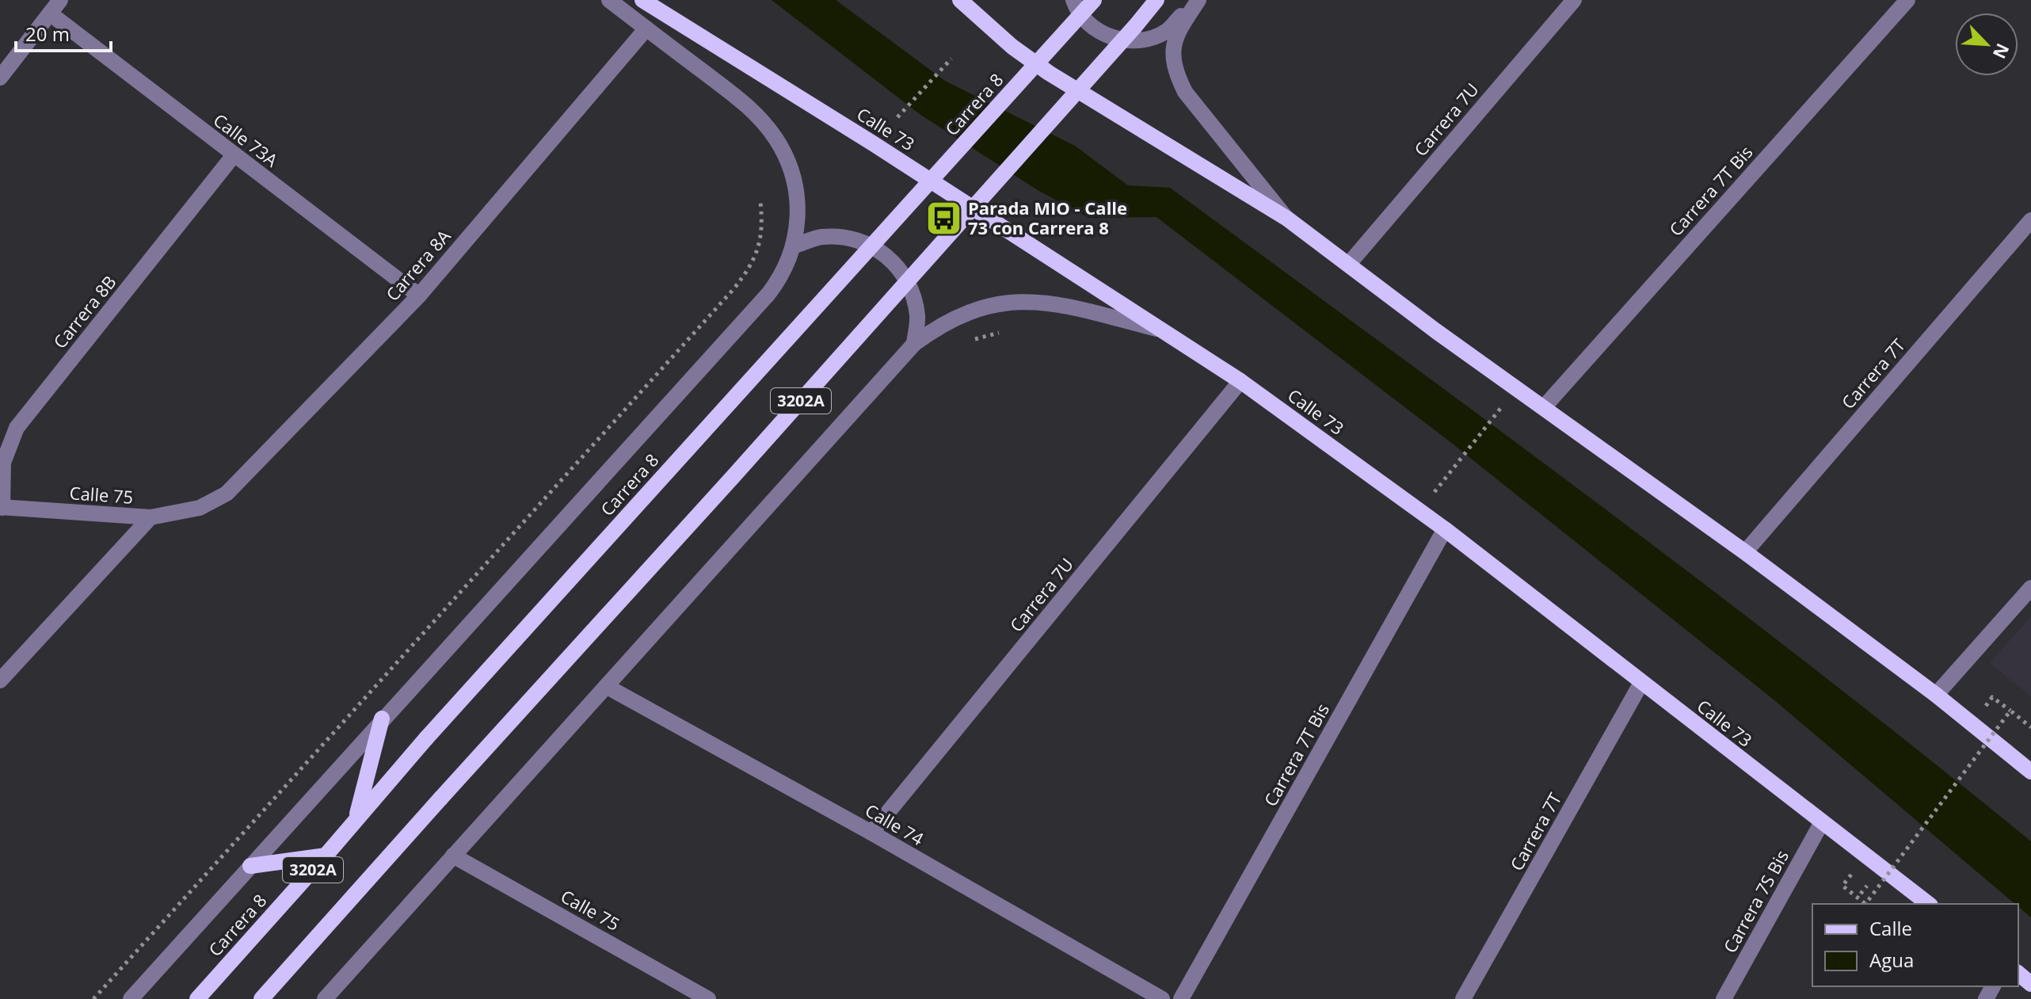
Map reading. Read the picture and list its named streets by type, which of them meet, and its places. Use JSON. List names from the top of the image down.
{
  "streets": {
    "main road": ["Carrera 8", "Calle 73", "3202A"],
    "street": [
      "Carrera 7U",
      "Calle 73A",
      "Carrera 7T Bis",
      "Carrera 8A",
      "Carrera 8B",
      "Carrera 7T",
      "Calle 75",
      "Calle 74",
      "Carrera 7S Bis"
    ]
  },
  "crossings": [
    ["Carrera 8", "Carrera 8A"],
    ["Carrera 7U", "Calle 73"],
    ["Carrera 7U", "Calle 74"],
    ["Calle 73", "Carrera 7T Bis"],
    ["Calle 73", "Carrera 7T"],
    ["Calle 73", "Carrera 7S Bis"],
    ["Calle 73A", "Carrera 8A"],
    ["Calle 73A", "Carrera 8B"],
    ["Carrera 8A", "Calle 75"],
    ["Carrera 8B", "Calle 75"]
  ],
  "places": {
    "bus stop": ["Parada MIO - Calle 73 con Carrera 8"]
  },
  "legend": ["Calle", "Agua"],
  "scale_bar": "20 m",
  "north": "bottom right"
}
